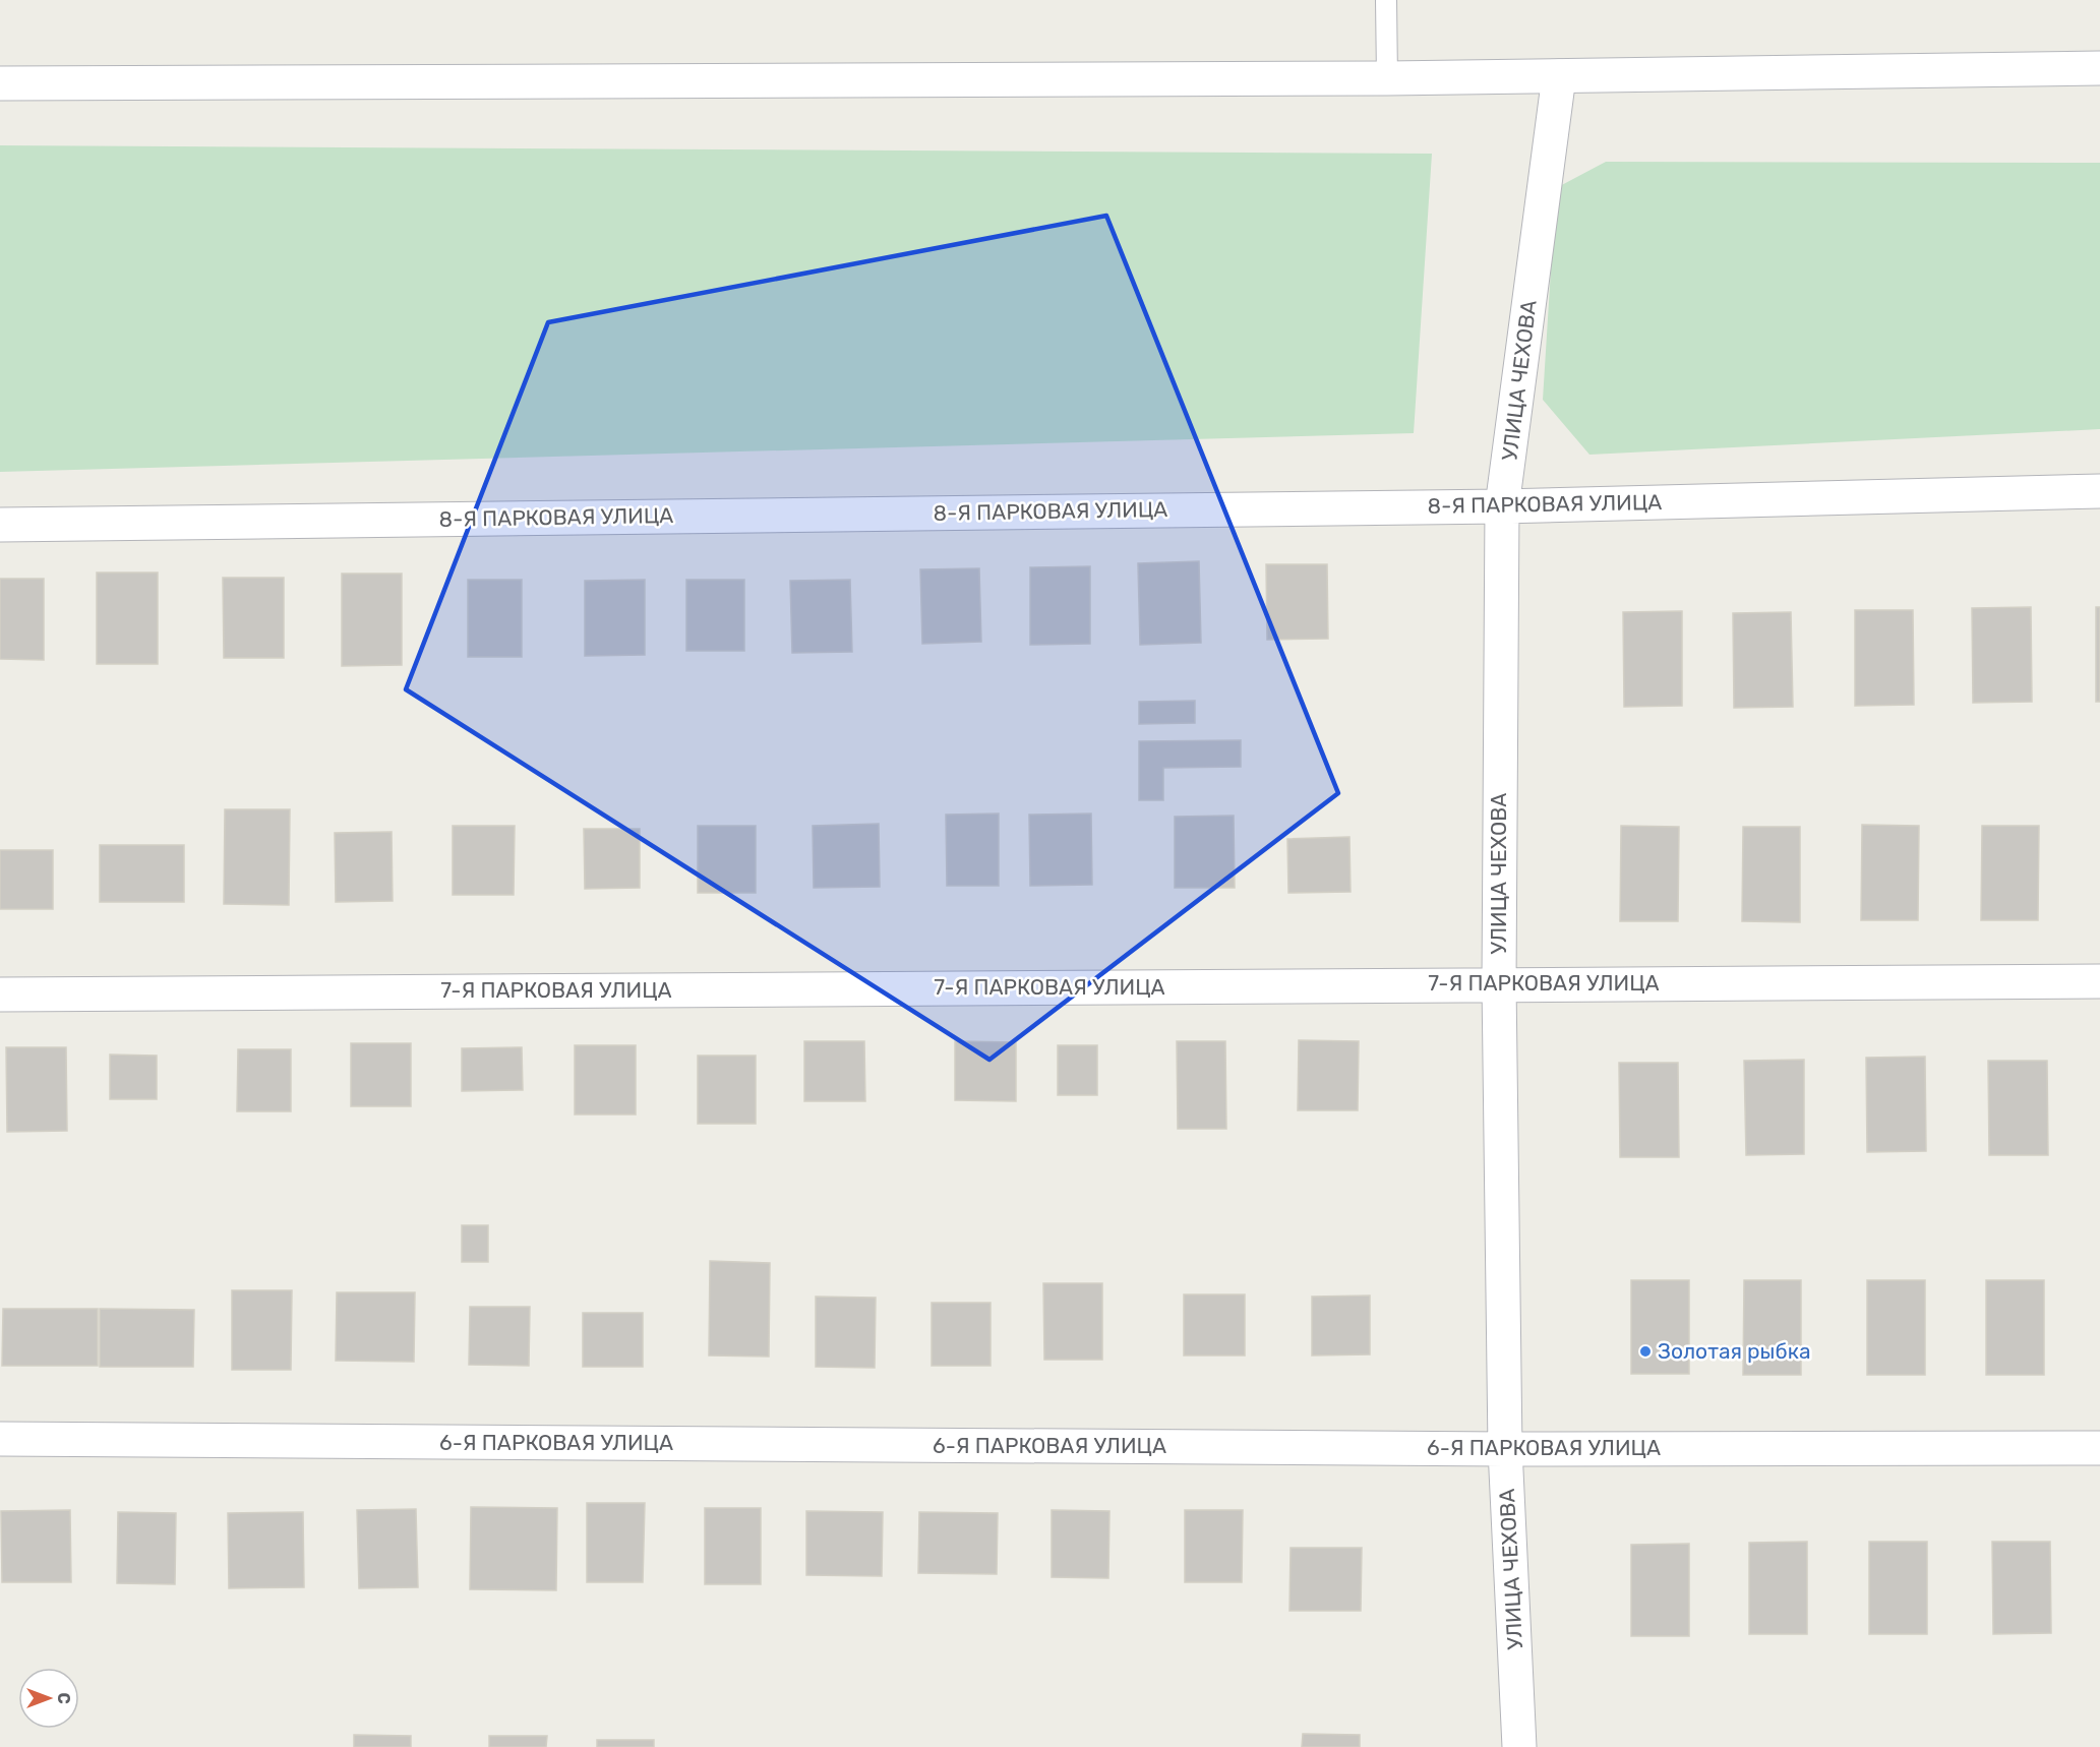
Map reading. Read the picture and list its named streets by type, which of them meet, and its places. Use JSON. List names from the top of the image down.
{
  "streets": {
    "street": [
      "УЛИЦА ЧЕХОВА",
      "8-Я ПАРКОВАЯ УЛИЦА",
      "7-Я ПАРКОВАЯ УЛИЦА",
      "6-Я ПАРКОВАЯ УЛИЦА"
    ]
  },
  "crossings": [
    ["УЛИЦА ЧЕХОВА", "8-Я ПАРКОВАЯ УЛИЦА"],
    ["УЛИЦА ЧЕХОВА", "7-Я ПАРКОВАЯ УЛИЦА"],
    ["УЛИЦА ЧЕХОВА", "6-Я ПАРКОВАЯ УЛИЦА"]
  ],
  "places": ["Золотая рыбка"],
  "north": "right"
}
